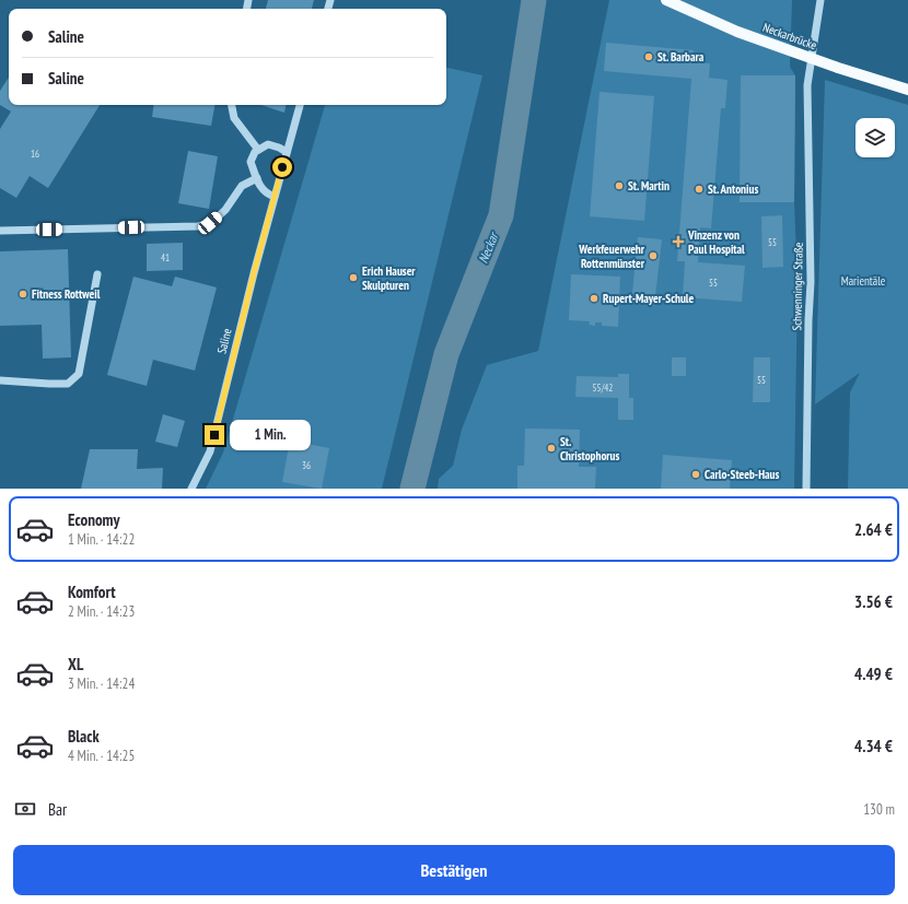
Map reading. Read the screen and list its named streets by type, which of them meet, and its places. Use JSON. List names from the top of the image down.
{
  "streets": {
    "main road": ["Neckarbrücke"],
    "street": ["Schwenninger Straße", "Saline"]
  },
  "water": ["Neckar"],
  "parks": ["Marientäle"],
  "places": {
    "other": [
      "St. Barbara",
      "St. Martin",
      "St. Antonius",
      "Werkfeuerwehr Rottenmünster",
      "Erich Hauser Skulpturen",
      "Fitness Rottweil",
      "Rupert-Mayer-Schule",
      "St. Christophorus",
      "Carlo-Steeb-Haus"
    ],
    "health": ["Vinzenz von Paul Hospital"]
  },
  "house_numbers": [
    "16",
    "55",
    "41",
    "55",
    "55",
    "55/42",
    "36"
  ],
  "page": {
    "banner": ["Saline", "Saline"],
    "bubble": "1 Min.",
    "list": [
      {
        "name": "Economy",
        "note": "1 Min. · 14:22",
        "value": "2.64 €"
      },
      {
        "name": "Komfort",
        "note": "2 Min. · 14:23",
        "value": "3.56 €"
      },
      {
        "name": "XL",
        "note": "3 Min. · 14:24",
        "value": "4.49 €"
      },
      {
        "name": "Black",
        "note": "4 Min. · 14:25",
        "value": "4.34 €"
      }
    ],
    "pay": ["Bar", "130 m"],
    "buttons": "Bestätigen"
  }
}
